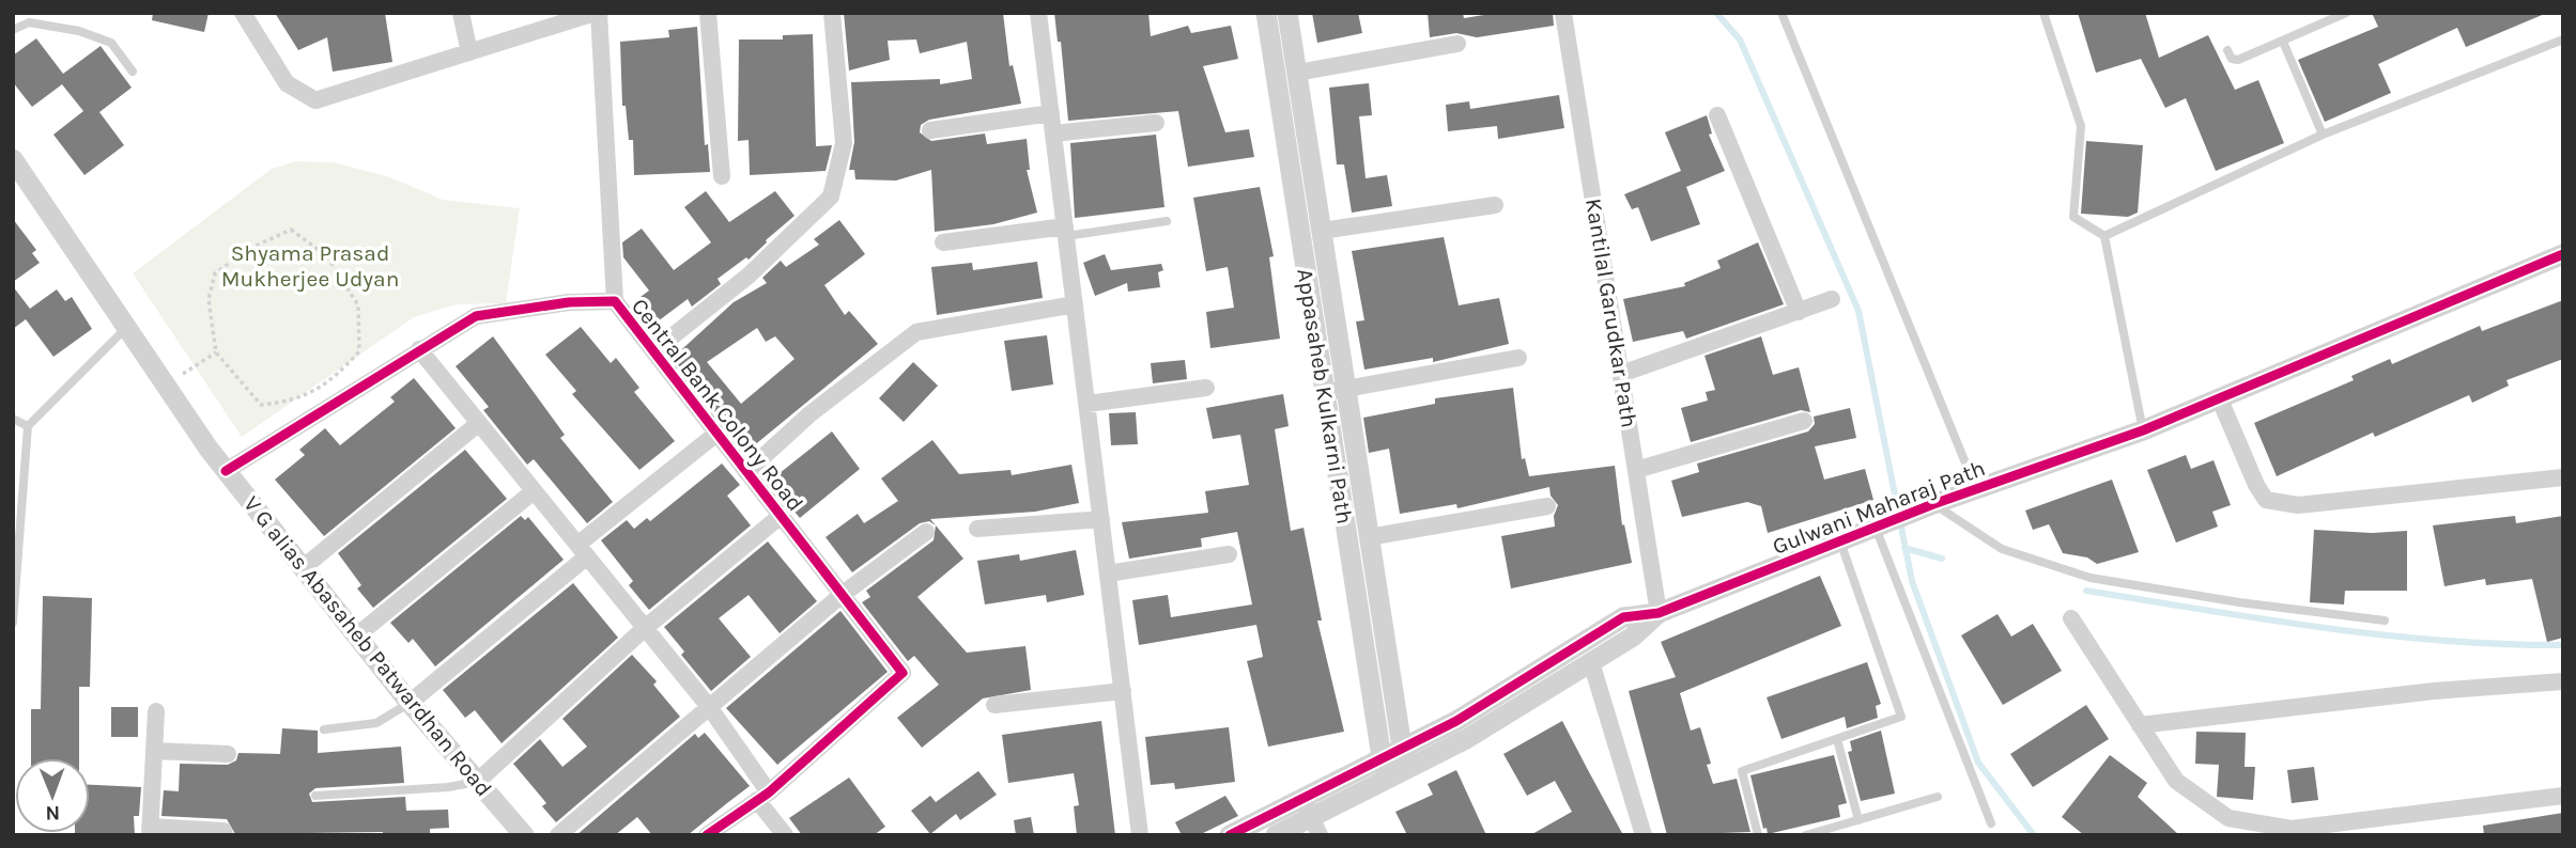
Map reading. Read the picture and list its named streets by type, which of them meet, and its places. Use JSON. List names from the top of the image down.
{
  "streets": {
    "street": [
      "Kantilal Garudkar Path",
      "Appasaheb Kulkarni Path",
      "Central Bank Colony Road",
      "Gulwani Maharaj Path",
      "V G alias Abasaheb Patwardhan Road"
    ]
  },
  "crossings": [
    ["Kantilal Garudkar Path", "Gulwani Maharaj Path"],
    ["Appasaheb Kulkarni Path", "Gulwani Maharaj Path"],
    ["Central Bank Colony Road", "V G alias Abasaheb Patwardhan Road"]
  ],
  "parks": ["Shyama Prasad Mukherjee Udyan"],
  "north": "bottom"
}
